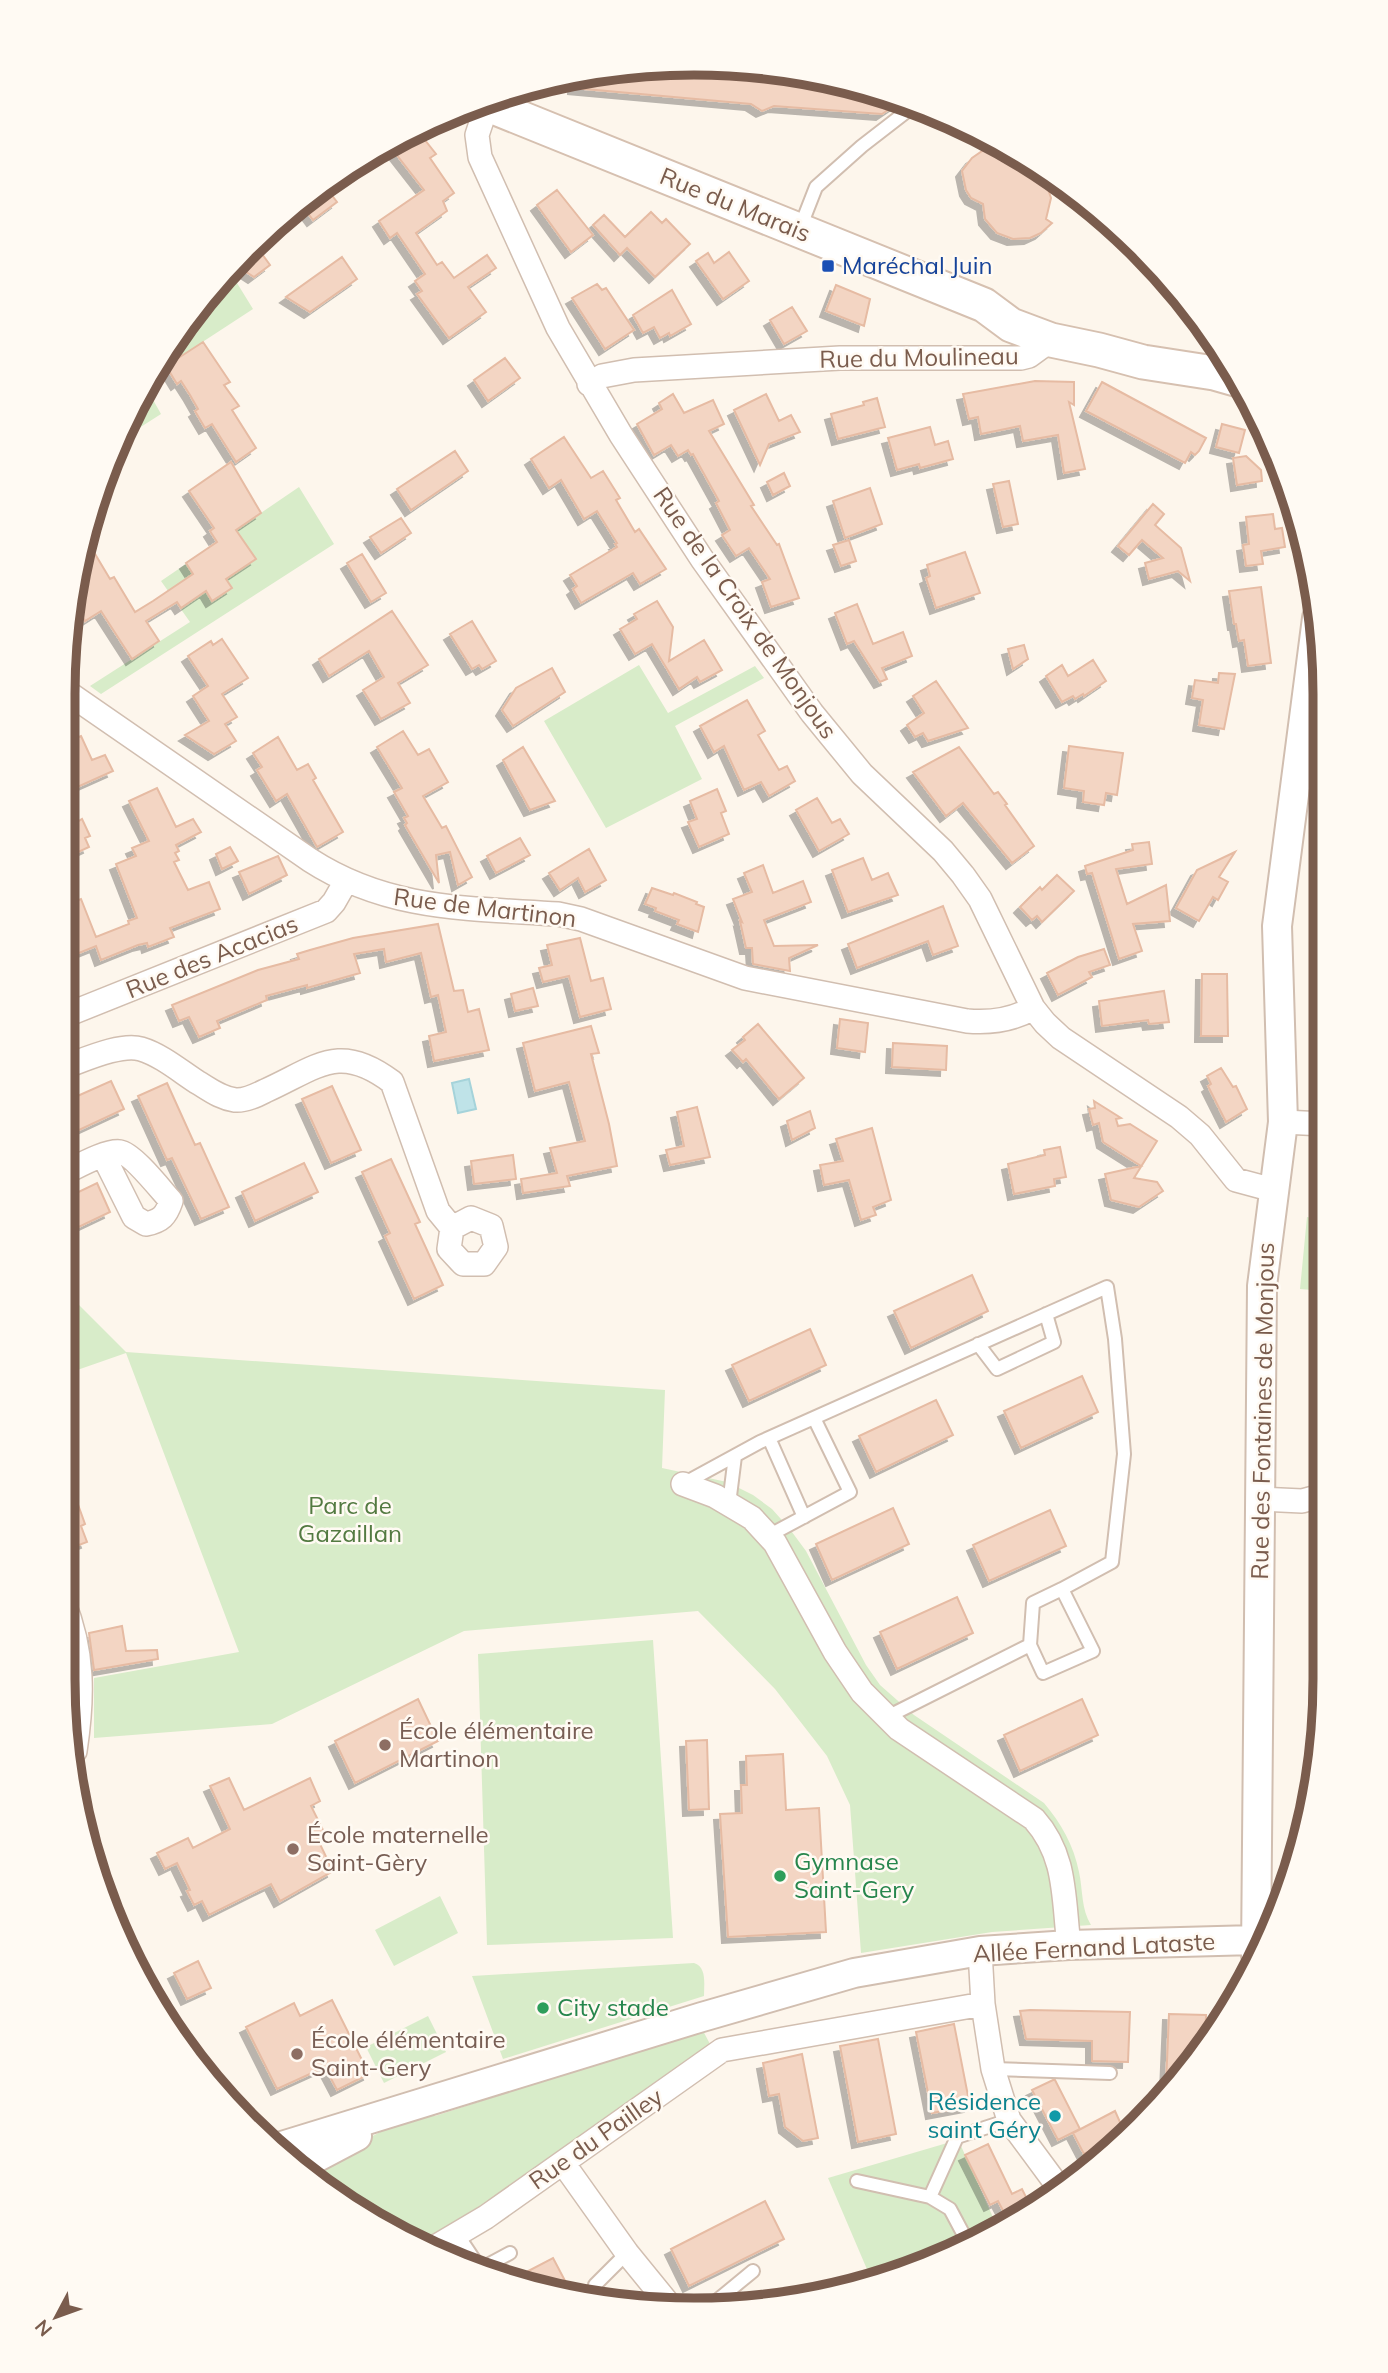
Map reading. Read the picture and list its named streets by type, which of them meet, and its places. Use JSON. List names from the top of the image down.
{
  "streets": {
    "main road": ["Rue du Marais", "Rue du Moulineau"],
    "street": [
      "Rue de la Croix de Monjous",
      "Rue de Martinon",
      "Rue des Acacias",
      "Rue des Fontaines de Monjous",
      "Allée Fernand Lataste",
      "Rue du Pailley"
    ]
  },
  "crossings": [
    ["Rue du Marais", "Rue du Moulineau"],
    ["Rue du Moulineau", "Rue de la Croix de Monjous"],
    ["Rue de la Croix de Monjous", "Rue de Martinon"],
    ["Rue de la Croix de Monjous", "Rue des Fontaines de Monjous"],
    ["Rue de Martinon", "Rue des Acacias"]
  ],
  "parks": ["Parc de Gazaillan"],
  "places": {
    "transit": ["Maréchal Juin"],
    "other": [
      "École élémentaire Martinon",
      "École maternelle Saint-Gèry",
      "Gymnase Saint-Gery",
      "City stade",
      "École élémentaire Saint-Gery",
      "Résidence saint Géry"
    ]
  },
  "north": "bottom left"
}
